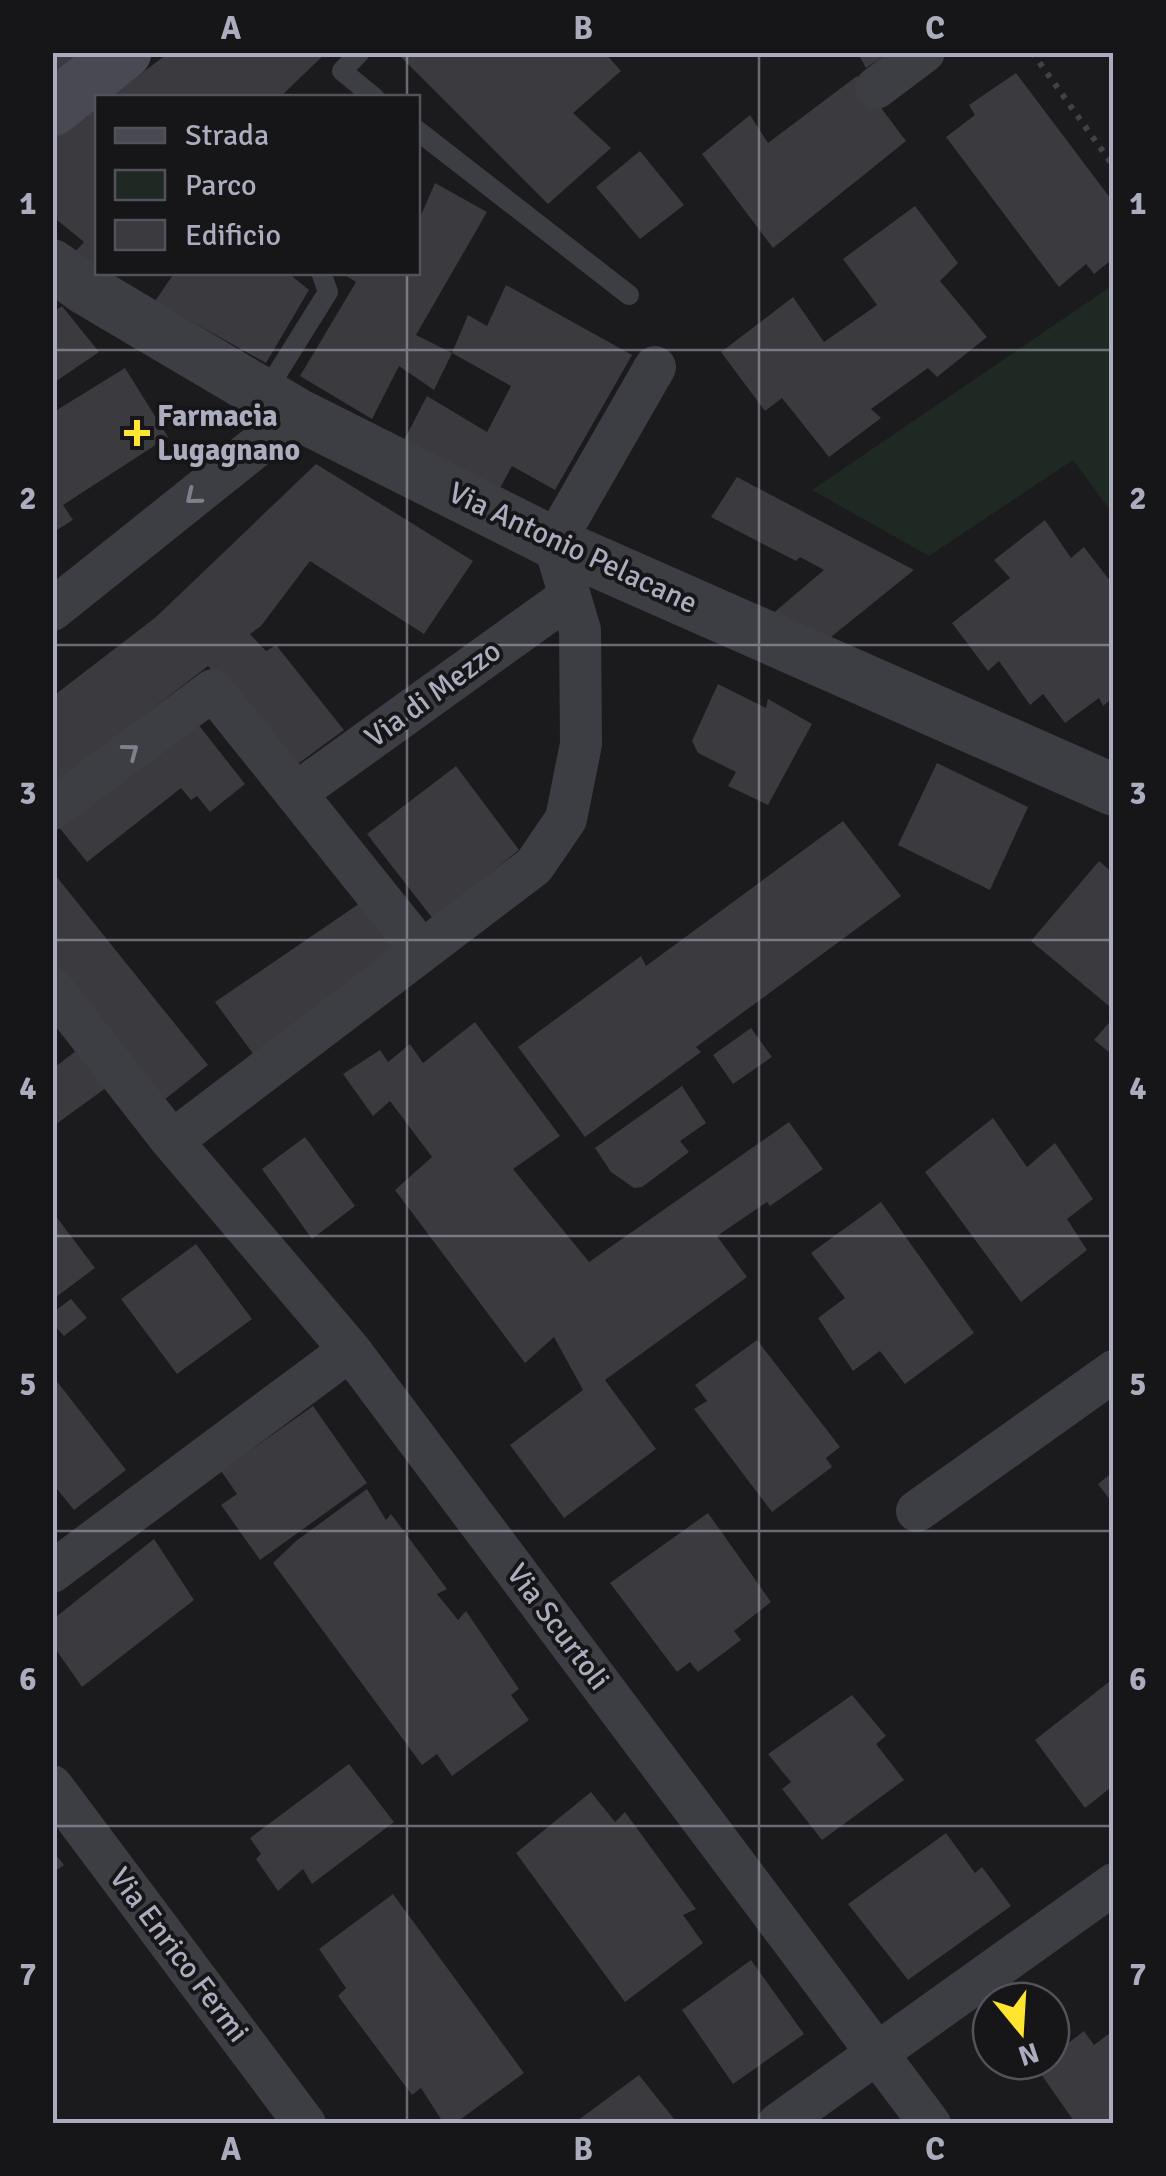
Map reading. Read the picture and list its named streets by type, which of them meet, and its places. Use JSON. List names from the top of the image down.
{
  "streets": {
    "street": [
      "Via Antonio Pelacane",
      "Via di Mezzo",
      "Via Scurtoli",
      "Via Enrico Fermi"
    ]
  },
  "places": {
    "health": ["Farmacia Lugagnano"]
  },
  "legend": ["Strada", "Parco", "Edificio"],
  "north": "bottom",
  "grid": {
    "columns": ["A", "B", "C"],
    "rows": [
      "1",
      "2",
      "3",
      "4",
      "5",
      "6",
      "7"
    ]
  }
}
